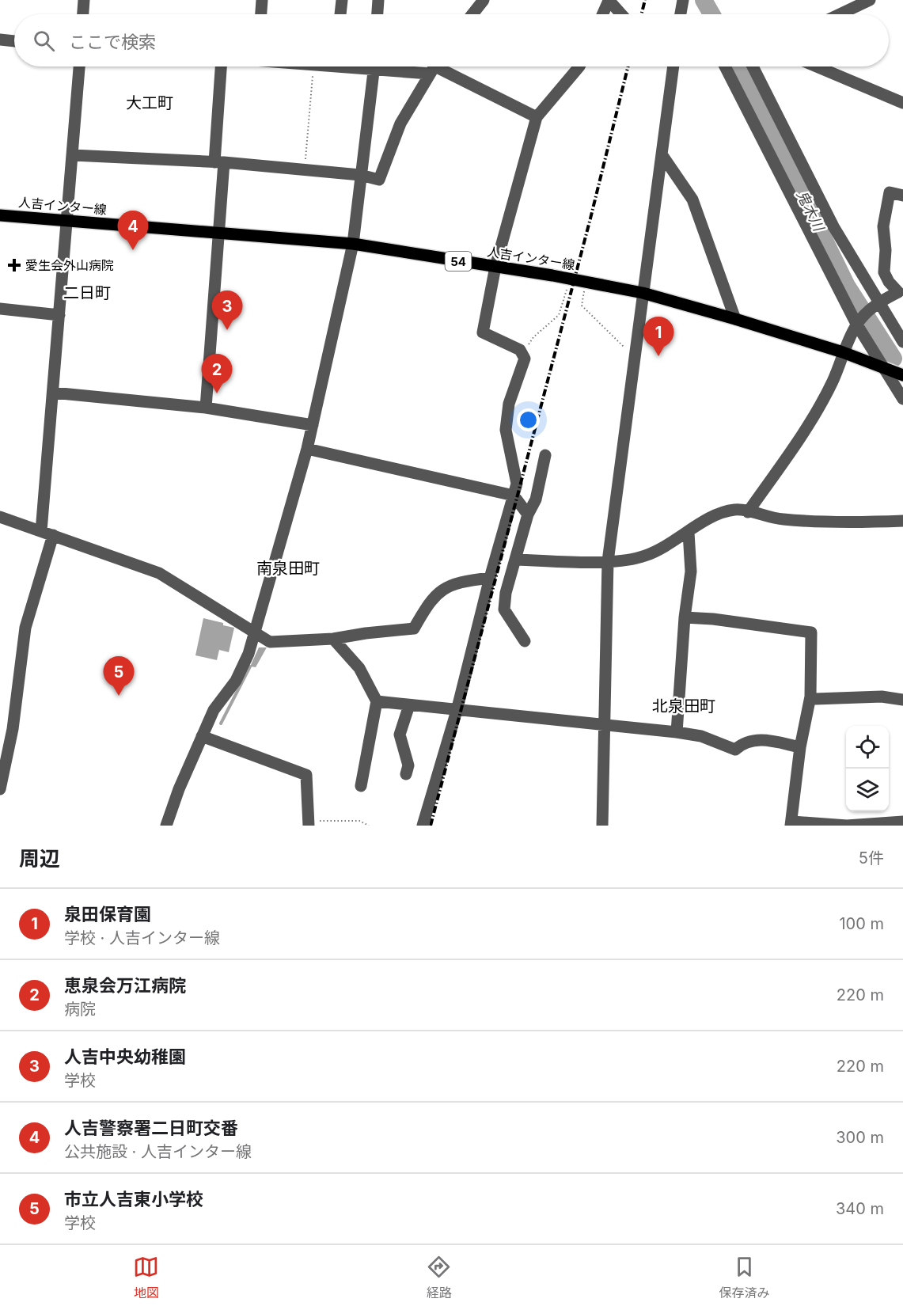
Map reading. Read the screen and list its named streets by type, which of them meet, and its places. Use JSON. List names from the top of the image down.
{
  "streets": {
    "main road": ["人吉インター線", "54"]
  },
  "districts": [
    "大工町",
    "二日町",
    "南泉田町",
    "北泉田町"
  ],
  "water": ["鬼木川"],
  "places": {
    "health": ["愛生会外山病院"]
  },
  "page": {
    "search": "ここで検索",
    "pins": [
      "4",
      "3",
      "1",
      "2",
      "5"
    ],
    "heading": ["周辺", "5件"],
    "list": [
      {
        "mark": "1",
        "name": "泉田保育園",
        "note": "学校 · 人吉インター線",
        "value": "100 m"
      },
      {
        "mark": "2",
        "name": "恵泉会万江病院",
        "note": "病院",
        "value": "220 m"
      },
      {
        "mark": "3",
        "name": "人吉中央幼稚園",
        "note": "学校",
        "value": "220 m"
      },
      {
        "mark": "4",
        "name": "人吉警察署二日町交番",
        "note": "公共施設 · 人吉インター線",
        "value": "300 m"
      },
      {
        "mark": "5",
        "name": "市立人吉東小学校",
        "note": "学校",
        "value": "340 m"
      }
    ],
    "nav": ["地図", "経路", "保存済み"]
  }
}
